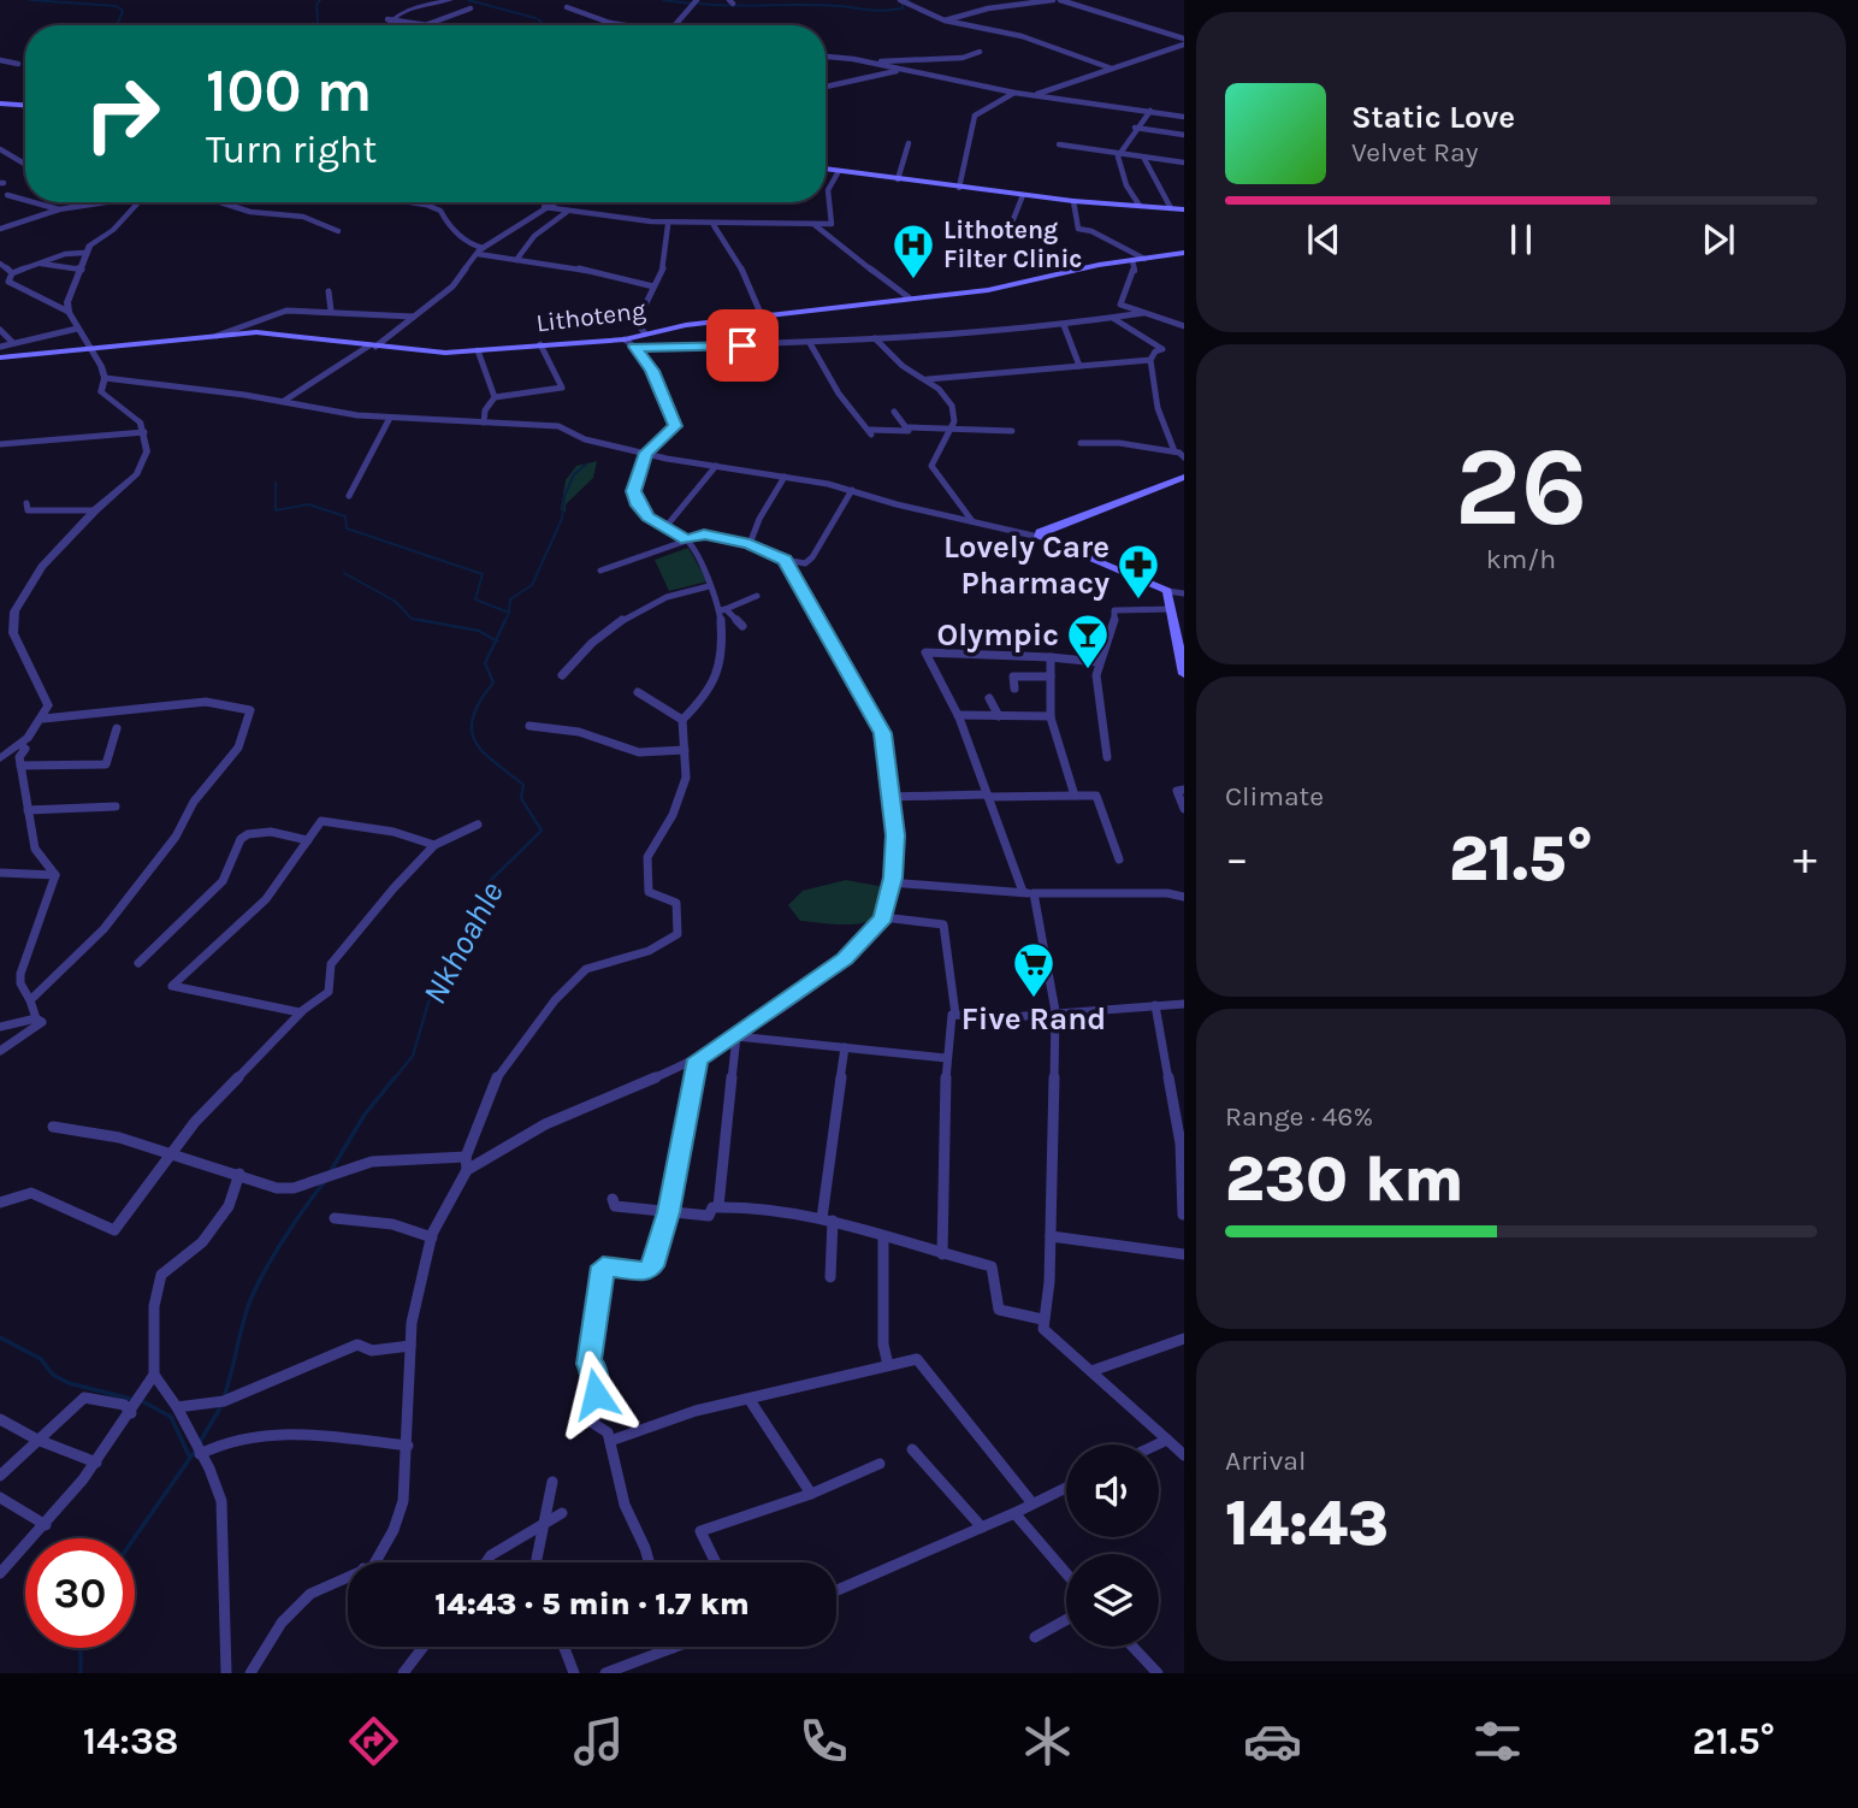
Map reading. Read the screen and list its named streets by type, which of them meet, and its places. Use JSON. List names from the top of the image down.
{
  "streets": {
    "main road": ["Lithoteng"]
  },
  "water": ["Nkhoahle"],
  "places": {
    "hospital": ["Lithoteng Filter Clinic"],
    "pharmacy": ["Lovely Care Pharmacy"],
    "bar": ["Olympic"],
    "supermarket": ["Five Rand"]
  },
  "page": {
    "turn": ["100 m", "Turn right"],
    "song": ["Static Love", "Velvet Ray"],
    "tile": [
      ["26", "km/h"],
      "Climate",
      ["Range · 46%", "230 km"],
      ["Arrival", "14:43"]
    ],
    "heat": ["−", "21.5°", "+"],
    "limit": "30",
    "trip": "14:43 · 5 min · 1.7 km",
    "tabs": ["14:38", "21.5°"]
  }
}
